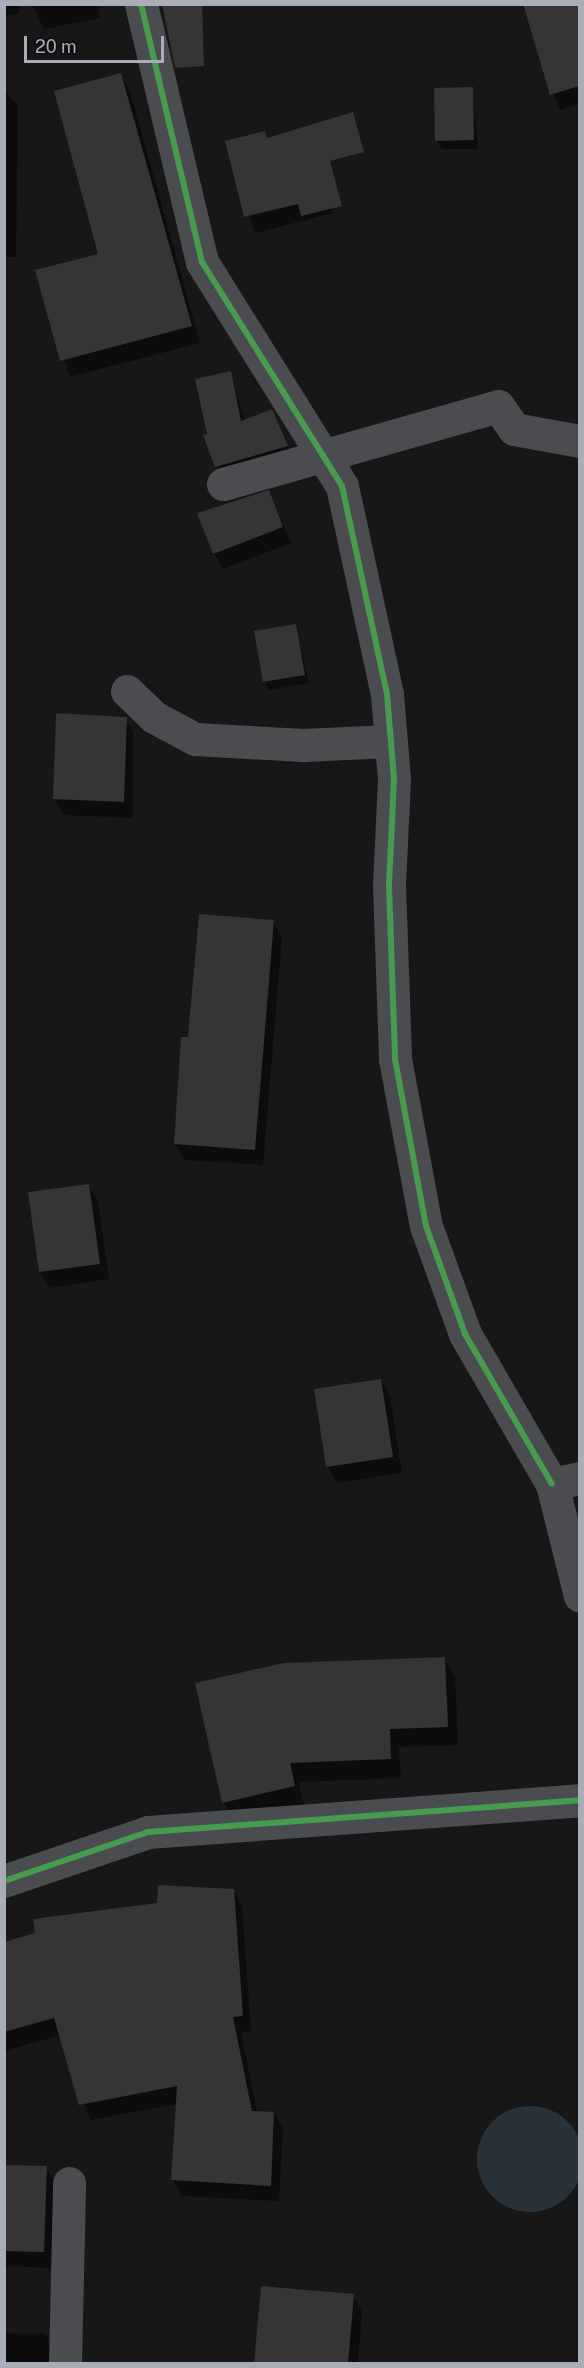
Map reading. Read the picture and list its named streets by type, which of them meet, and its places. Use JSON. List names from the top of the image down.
{
  "scale_bar": "20 m"
}
